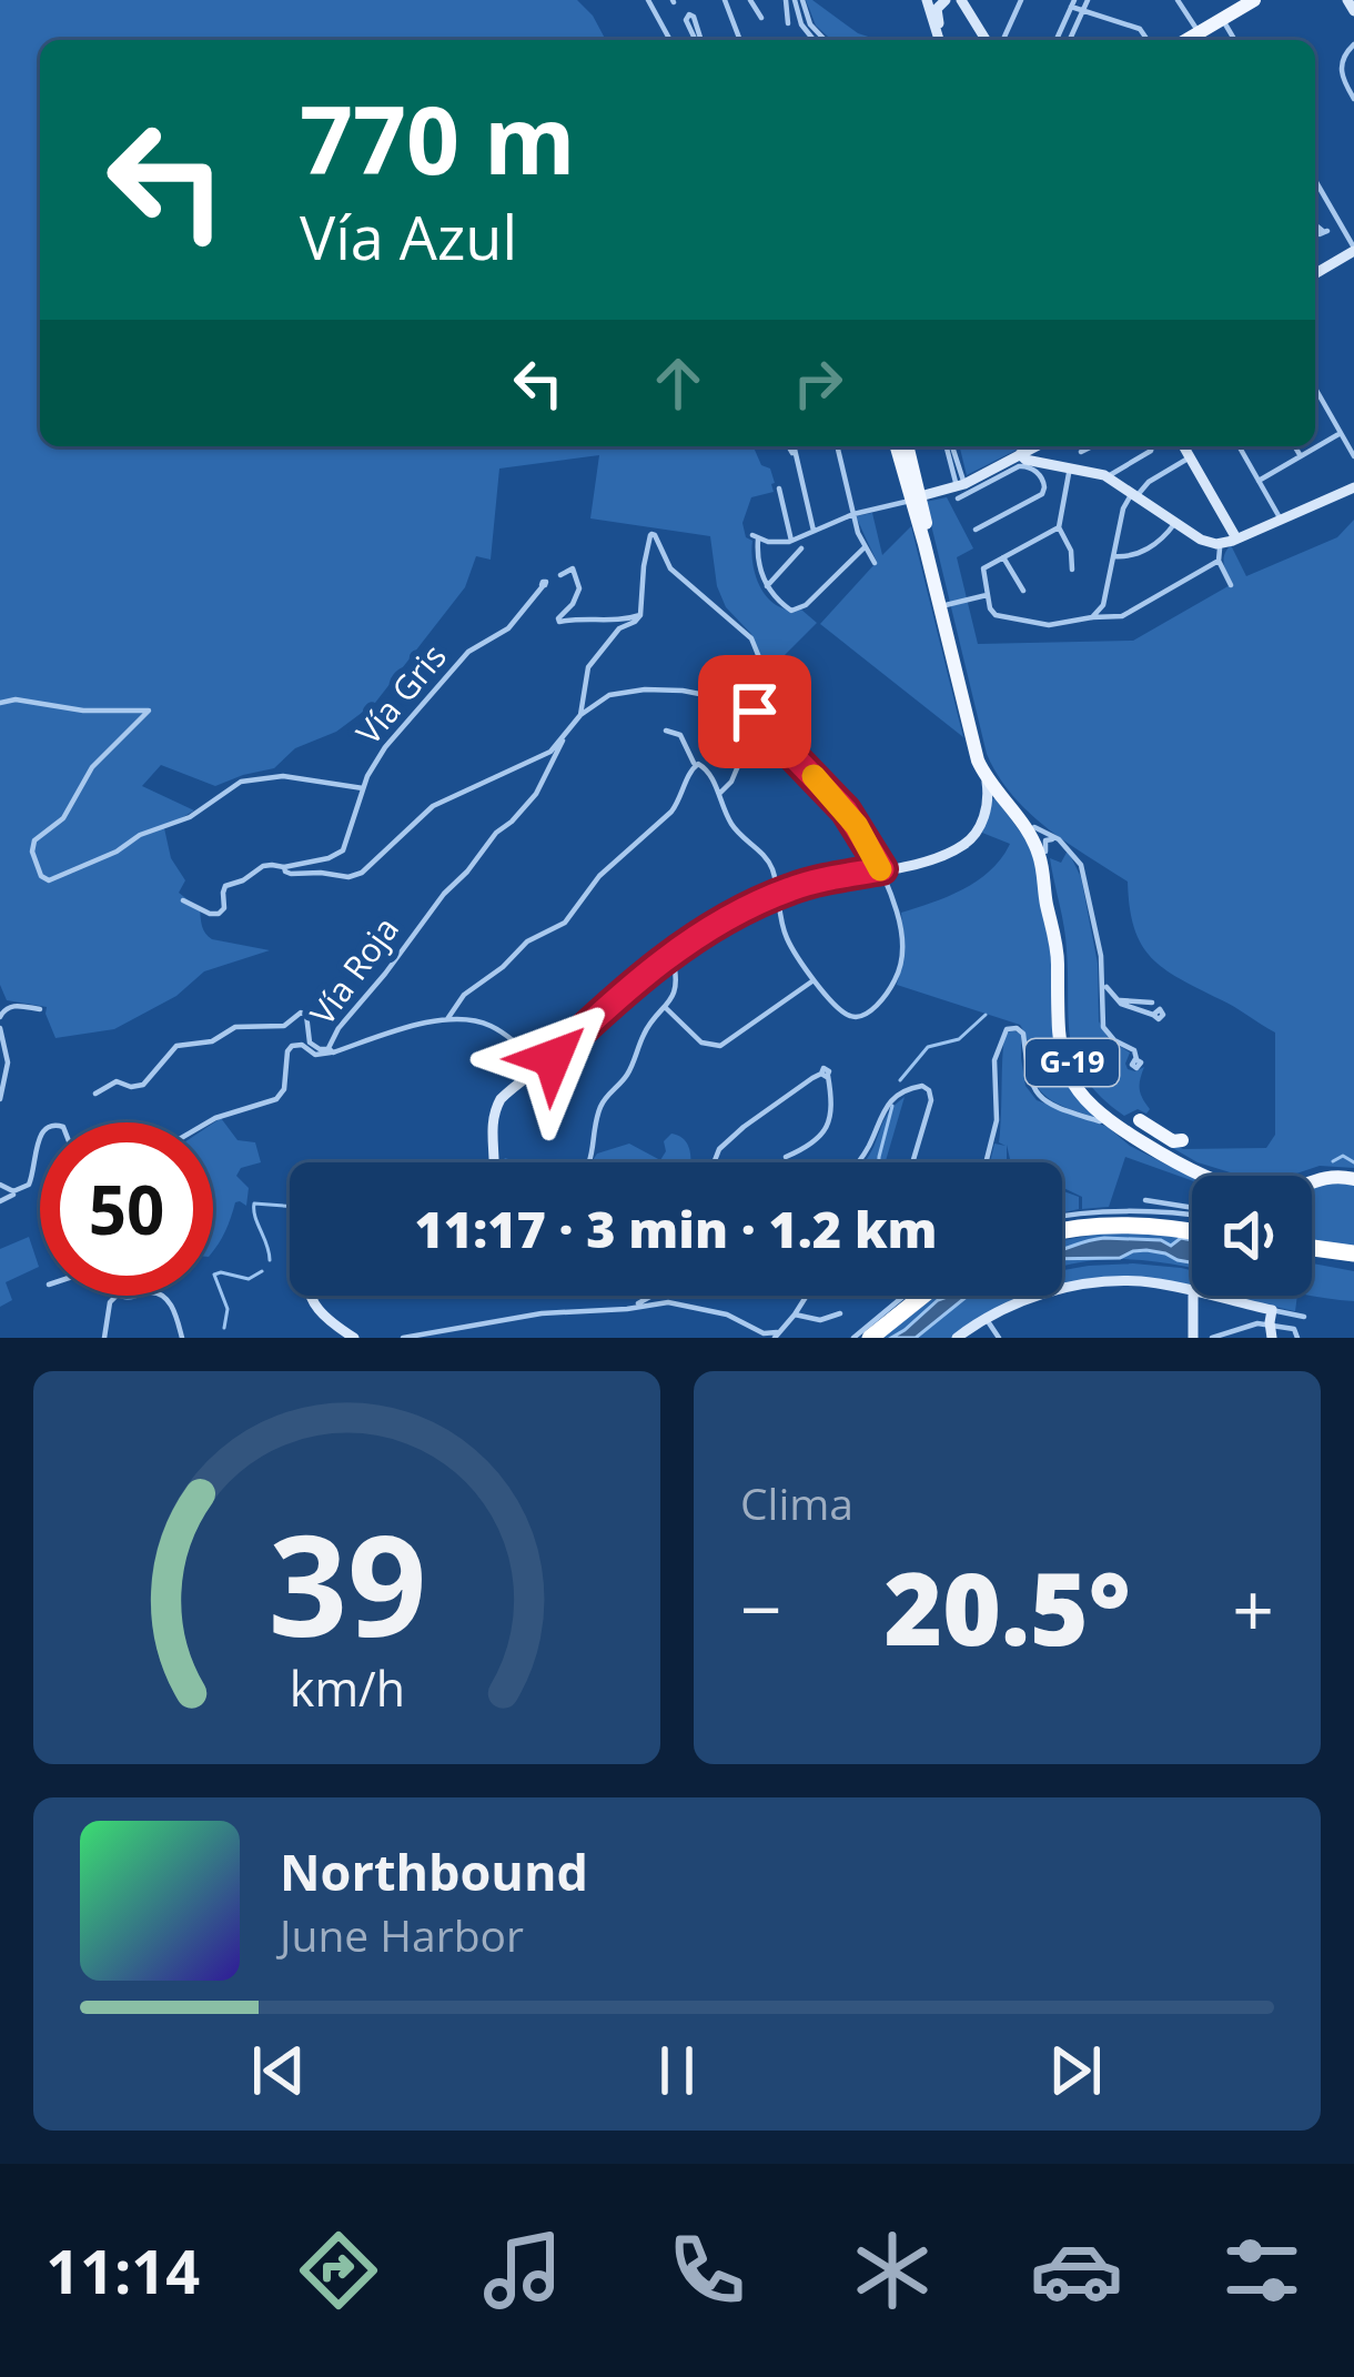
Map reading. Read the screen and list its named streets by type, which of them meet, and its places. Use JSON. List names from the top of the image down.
{
  "streets": {
    "main road": ["G-19"],
    "street": ["Vía Gris", "Vía Roja"]
  },
  "page": {
    "turn": ["770 m", "Vía Azul"],
    "limit": "50",
    "trip": "11:17 · 3 min · 1.2 km",
    "tile": "Clima",
    "heat": ["−", "20.5°", "+"],
    "song": ["Northbound", "June Harbor"],
    "tabs": "11:14",
    "gauge": ["39", "km/h"]
  }
}
